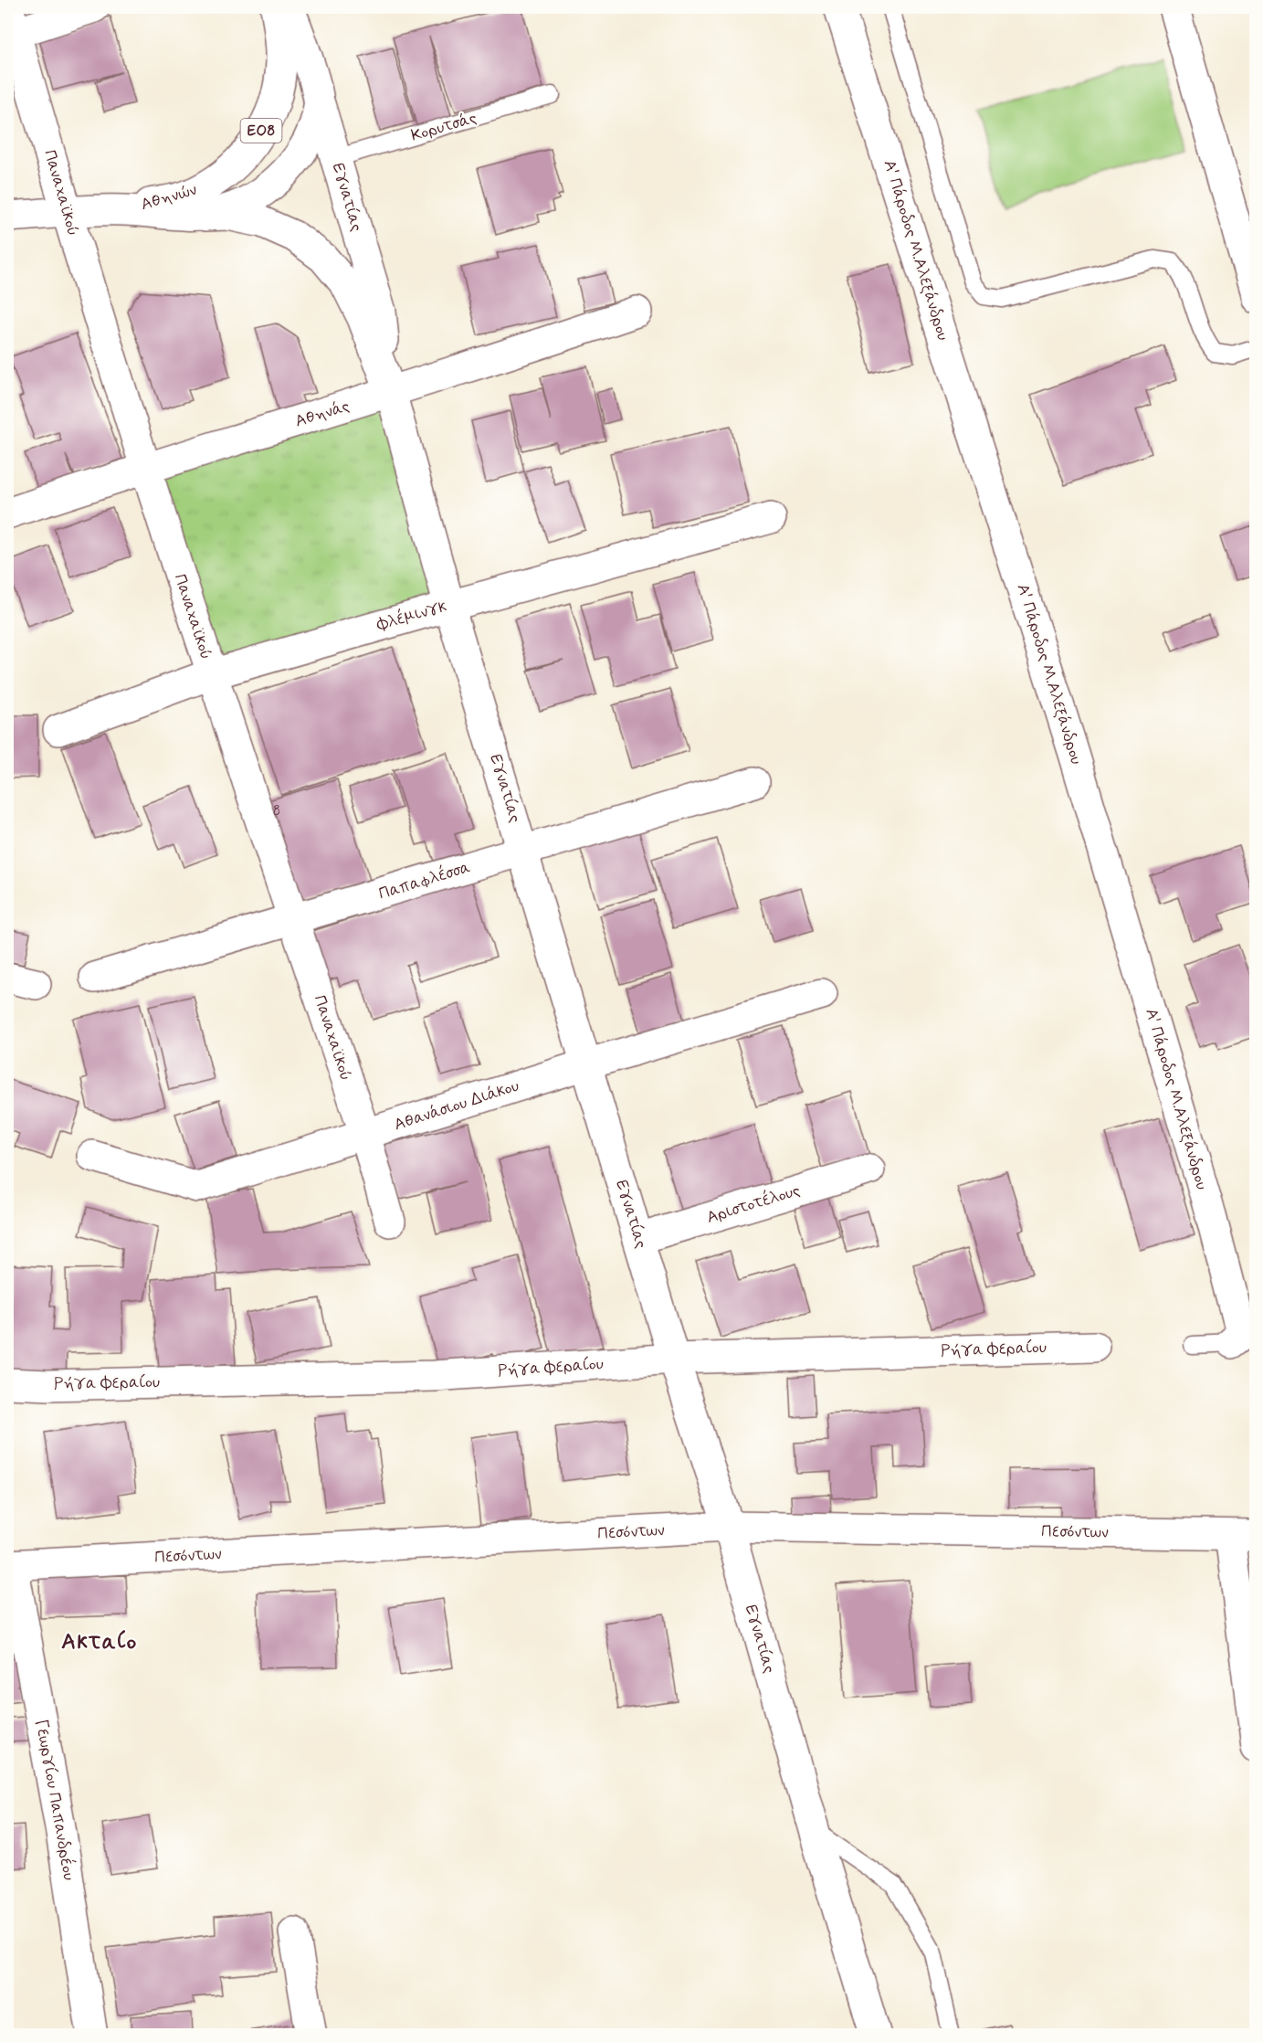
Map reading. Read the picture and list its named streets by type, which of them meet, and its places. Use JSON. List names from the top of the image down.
{
  "streets": {
    "street": [
      "ΕΟ8",
      "Παναχαϊκού",
      "Αθηνών",
      "Εγνατίας",
      "Α' Πάροδος Μ.Αλεξάνδρου",
      "Αθηνάς",
      "Φλέμινγκ",
      "Παπαφλέσσα",
      "Αθανάσιου Διάκου",
      "Αριστοτέλους",
      "Ρήγα Φεραίου",
      "Πεσόντων",
      "Γεωργίου Παπανδρέου"
    ],
    "lane": ["Κορυτσάς"]
  },
  "crossings": [
    ["Κορυτσάς", "Εγνατίας"],
    ["Παναχαϊκού", "Αθηνών"],
    ["Παναχαϊκού", "Αθηνάς"],
    ["Παναχαϊκού", "Φλέμινγκ"],
    ["Παναχαϊκού", "Παπαφλέσσα"],
    ["Παναχαϊκού", "Αθανάσιου Διάκου"],
    ["Αθηνών", "Εγνατίας"],
    ["Εγνατίας", "Αθηνάς"],
    ["Εγνατίας", "Φλέμινγκ"],
    ["Εγνατίας", "Παπαφλέσσα"],
    ["Εγνατίας", "Αθανάσιου Διάκου"],
    ["Εγνατίας", "Αριστοτέλους"],
    ["Εγνατίας", "Ρήγα Φεραίου"],
    ["Εγνατίας", "Πεσόντων"],
    ["Πεσόντων", "Γεωργίου Παπανδρέου"]
  ],
  "districts": ["Ακταίο"],
  "house_numbers": ["8"]
}
